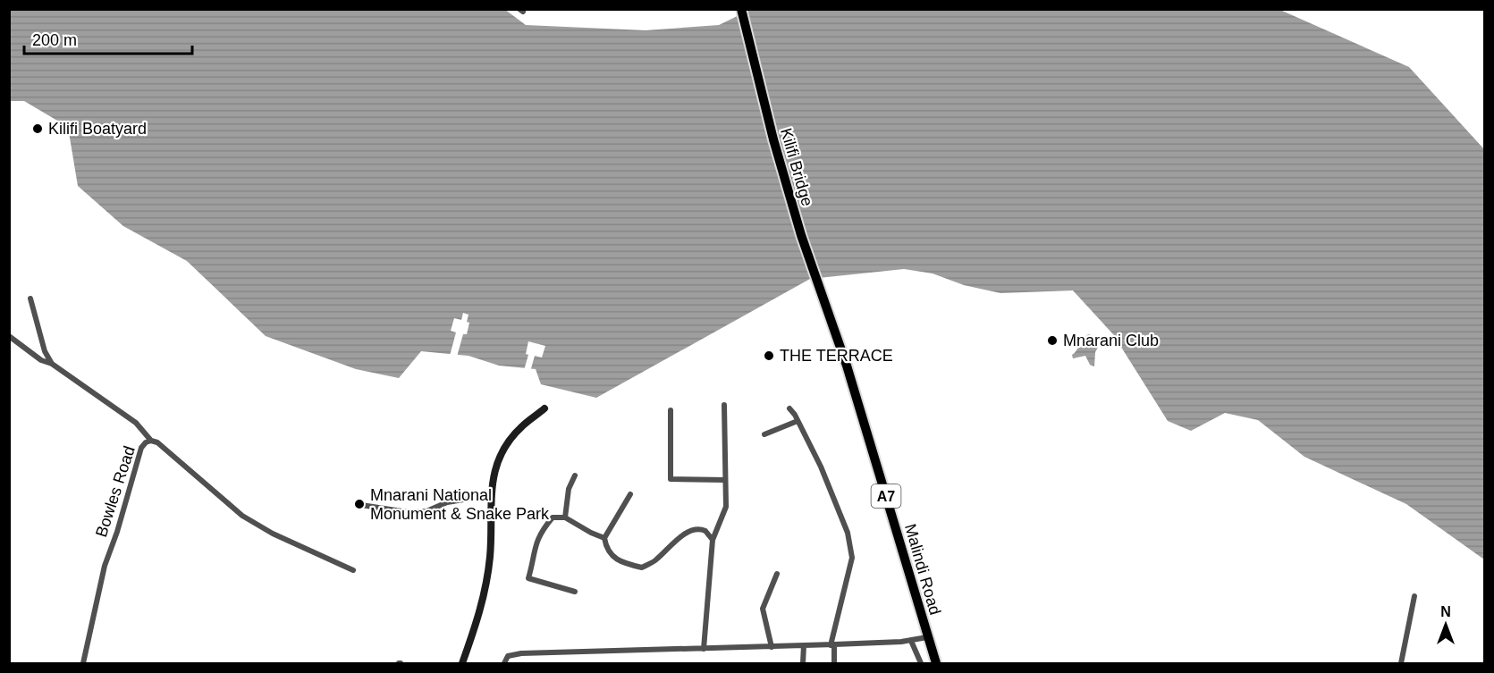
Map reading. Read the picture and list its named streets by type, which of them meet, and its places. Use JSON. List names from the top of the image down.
{
  "streets": {
    "highway": ["Kilifi Bridge", "A7", "Malindi Road"],
    "street": ["Bowles Road"]
  },
  "crossings": [
    ["Kilifi Bridge", "Malindi Road"]
  ],
  "places": [
    "Kilifi Boatyard",
    "Mnarani Club",
    "THE TERRACE",
    "Mnarani National Monument & Snake Park"
  ],
  "scale_bar": "200 m",
  "north": "top"
}
